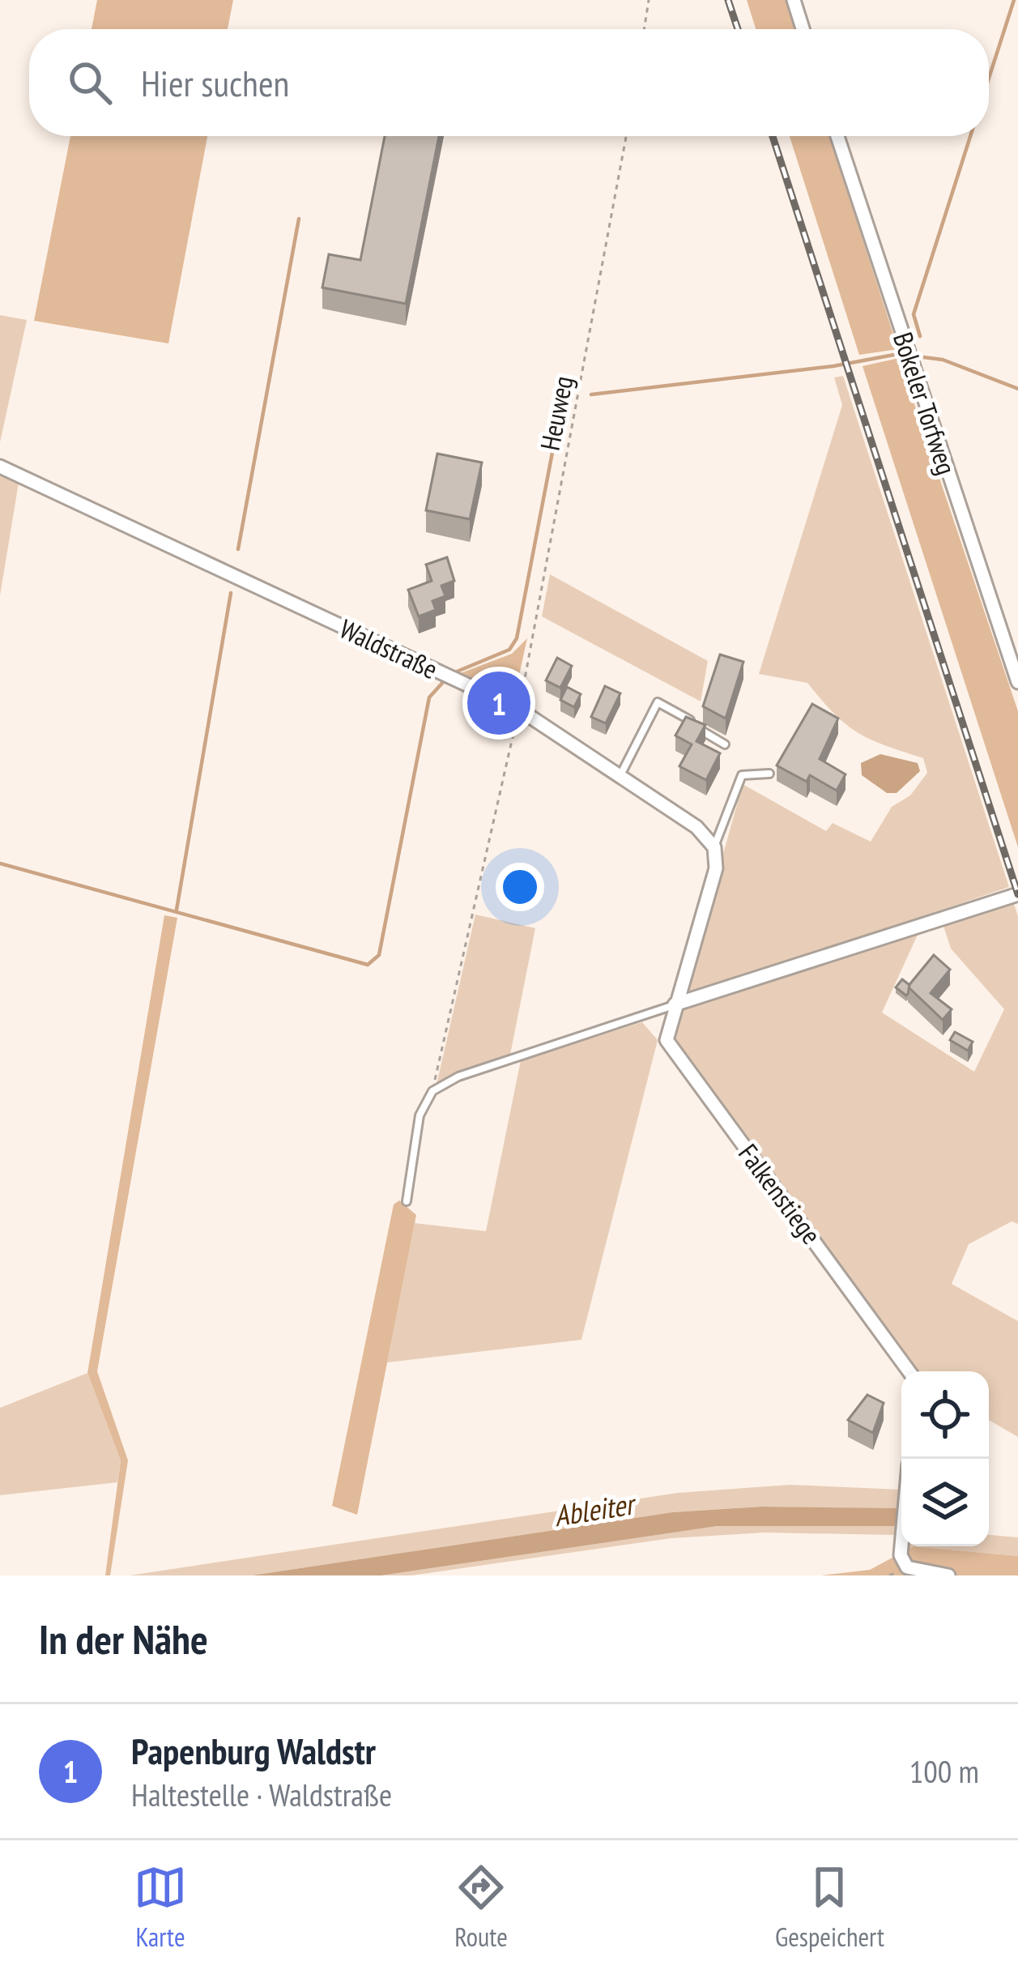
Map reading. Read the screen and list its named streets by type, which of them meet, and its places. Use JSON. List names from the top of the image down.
{
  "streets": {
    "street": ["Bokeler Torfweg", "Waldstraße", "Falkenstiege"],
    "path": ["Heuweg"]
  },
  "crossings": [
    ["Heuweg", "Waldstraße"]
  ],
  "water": ["Ableiter"],
  "page": {
    "search": "Hier suchen",
    "pins": "1",
    "heading": "In der Nähe",
    "list": [
      {
        "mark": "1",
        "name": "Papenburg Waldstr",
        "note": "Haltestelle · Waldstraße",
        "value": "100 m"
      }
    ],
    "nav": ["Karte", "Route", "Gespeichert"]
  }
}
